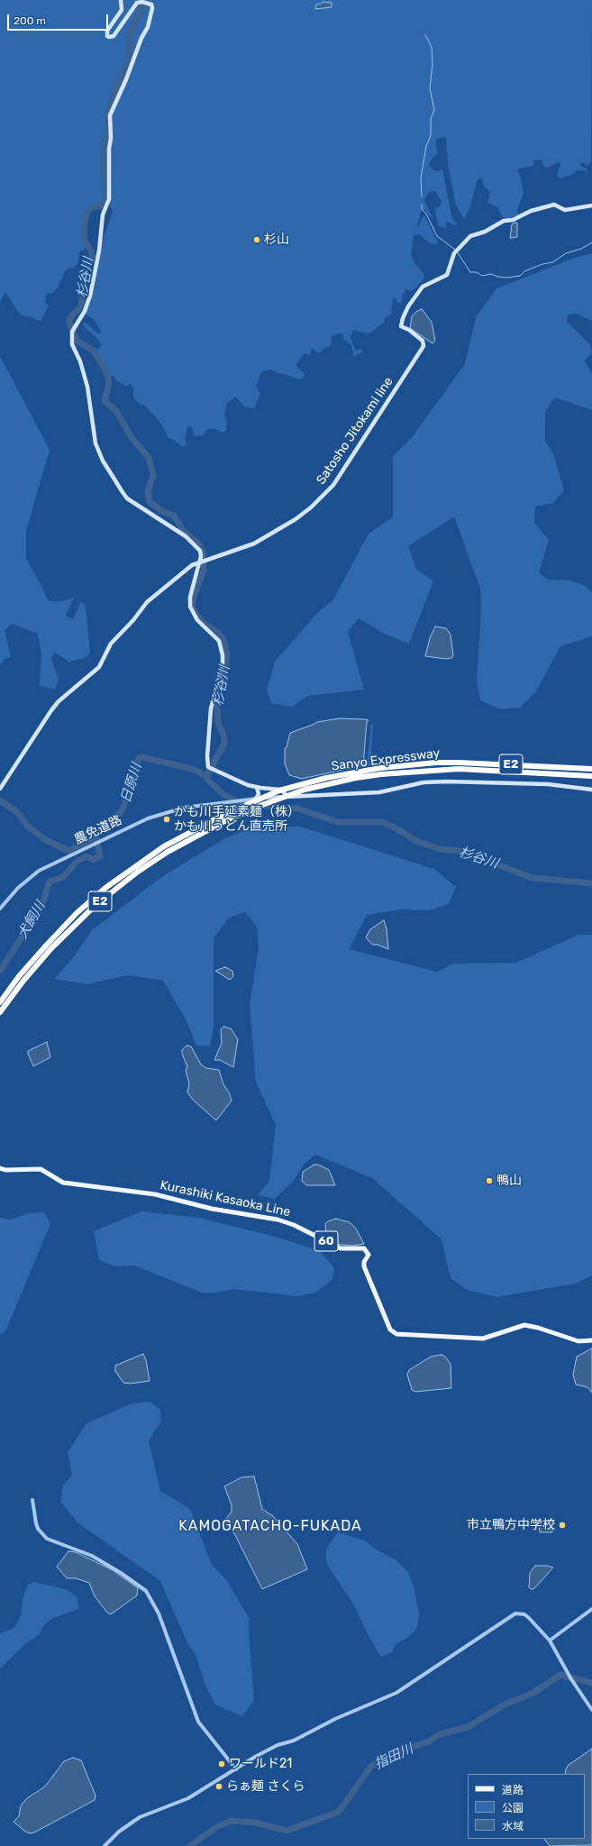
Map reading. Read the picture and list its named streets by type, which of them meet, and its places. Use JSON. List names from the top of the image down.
{
  "streets": {
    "highway": ["Sanyo Expressway", "E2"],
    "main road": ["Satosho Jitokami line", "Kurashiki Kasaoka Line", "60"],
    "street": ["農免道路"]
  },
  "districts": ["KAMOGATACHO-FUKADA"],
  "water": [
    "杉谷川",
    "日原川",
    "犬飼川",
    "指田川"
  ],
  "places": [
    "杉山",
    "かも川手延素麺（株） かも川うどん直売所",
    "鴨山",
    "市立鴨方中学校",
    "ワールド21",
    "らぁ麺 さくら"
  ],
  "legend": ["道路", "公園", "水域"],
  "scale_bar": "200 m"
}
